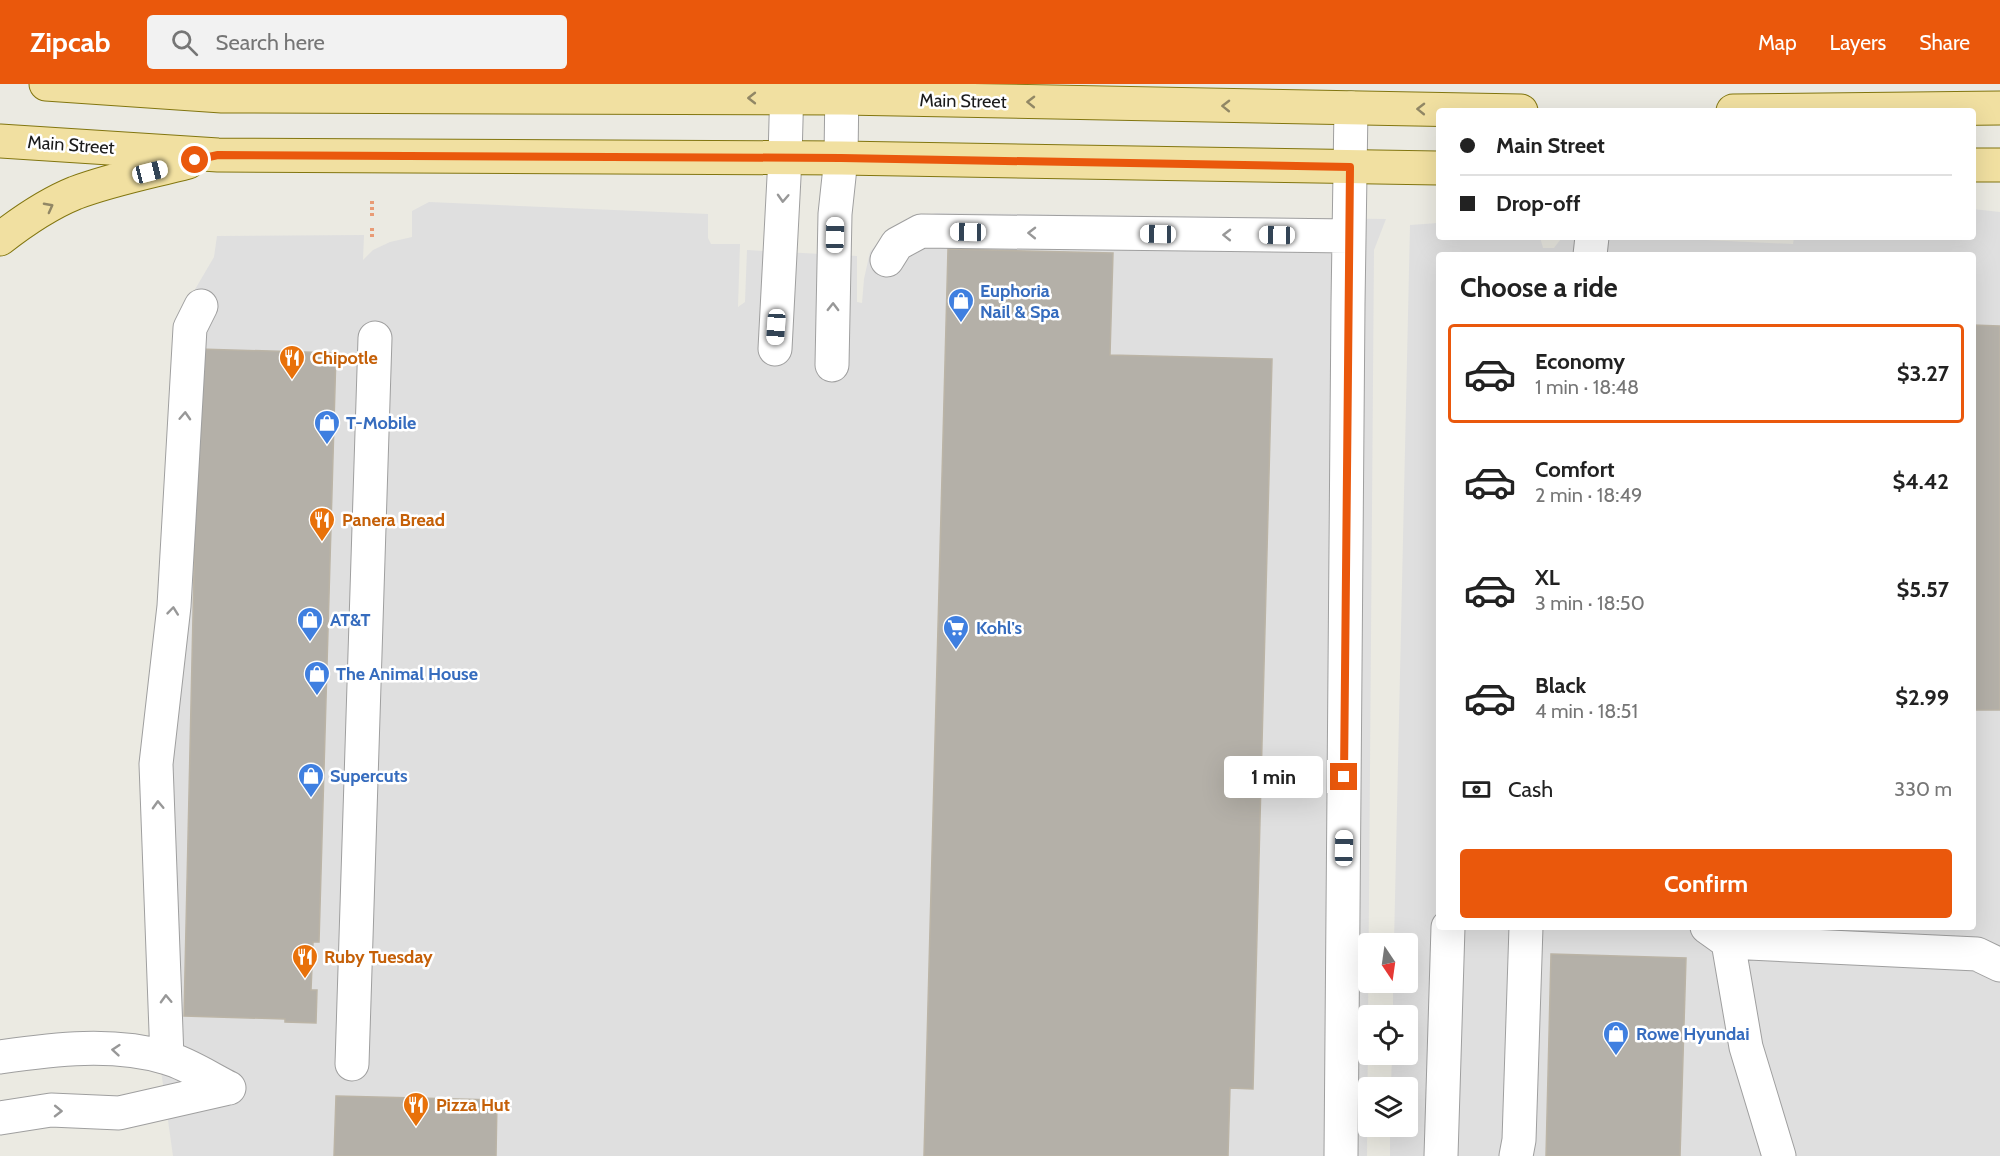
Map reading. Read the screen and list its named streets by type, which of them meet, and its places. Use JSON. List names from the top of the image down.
{
  "streets": {
    "main road": ["Main Street"]
  },
  "places": {
    "shop": [
      "Euphoria Nail & Spa",
      "T-Mobile",
      "AT&T",
      "The Animal House",
      "Supercuts",
      "Rowe Hyundai"
    ],
    "restaurant": [
      "Chipotle",
      "Panera Bread",
      "Ruby Tuesday",
      "Pizza Hut"
    ],
    "supermarket": ["Kohl's"]
  },
  "north": "bottom",
  "page": {
    "header": "Zipcab",
    "search": "Search here",
    "nav": ["Map", "Layers", "Share"],
    "banner": ["Main Street", "Drop-off"],
    "heading": "Choose a ride",
    "list": [
      {
        "name": "Economy",
        "note": "1 min · 18:48",
        "value": "$3.27"
      },
      {
        "name": "Comfort",
        "note": "2 min · 18:49",
        "value": "$4.42"
      },
      {
        "name": "XL",
        "note": "3 min · 18:50",
        "value": "$5.57"
      },
      {
        "name": "Black",
        "note": "4 min · 18:51",
        "value": "$2.99"
      }
    ],
    "bubble": "1 min",
    "pay": ["Cash", "330 m"],
    "buttons": "Confirm"
  }
}
